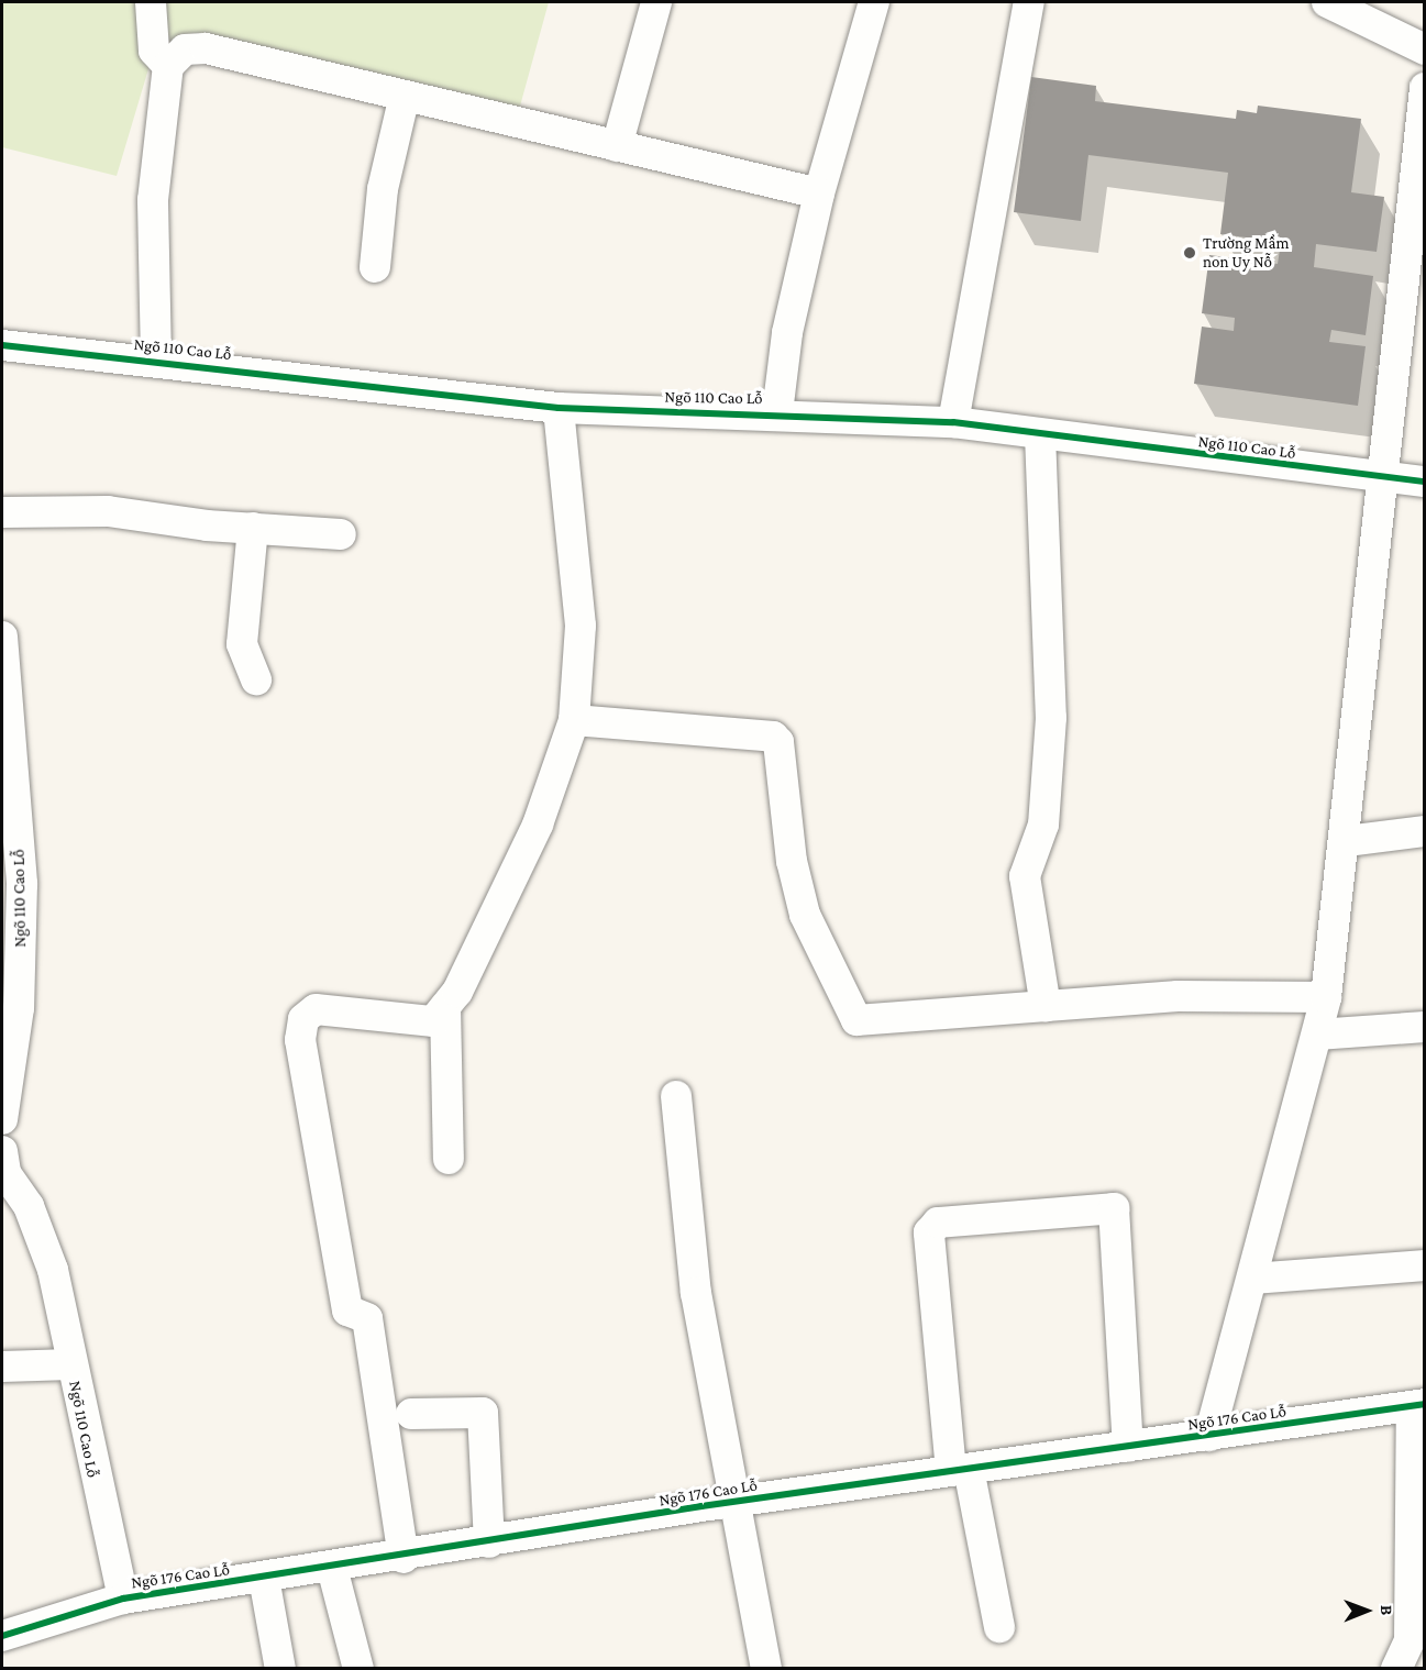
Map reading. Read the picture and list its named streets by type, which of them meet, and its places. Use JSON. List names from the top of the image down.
{
  "streets": {
    "street": ["Ngõ 110 Cao Lỗ", "Ngõ 176 Cao Lỗ"]
  },
  "crossings": [
    ["Ngõ 110 Cao Lỗ", "Ngõ 176 Cao Lỗ"]
  ],
  "places": ["Trường Mầm non Uy Nỗ"],
  "north": "right"
}
